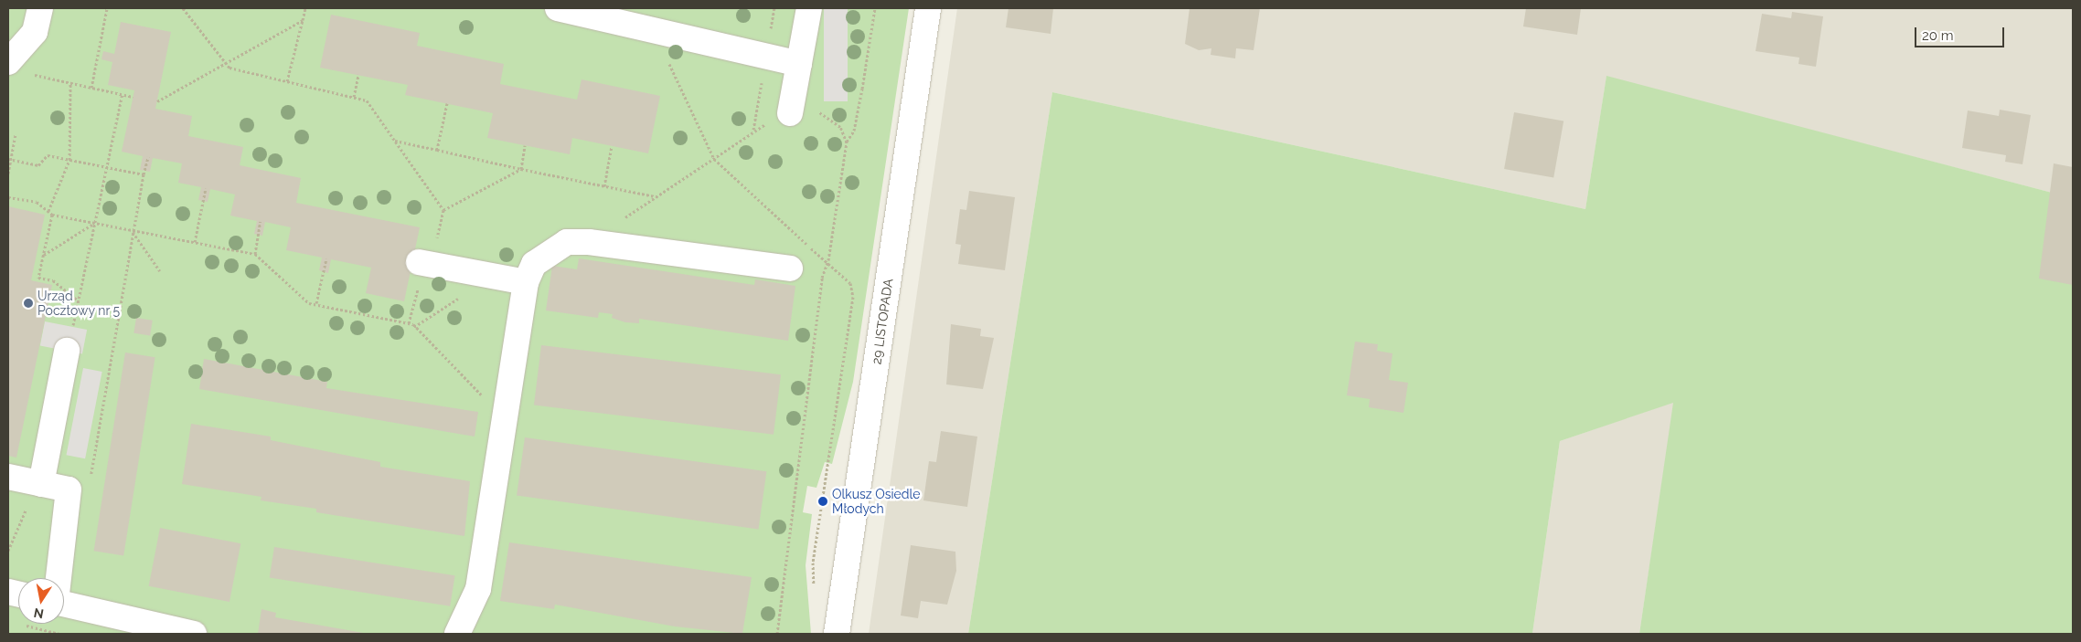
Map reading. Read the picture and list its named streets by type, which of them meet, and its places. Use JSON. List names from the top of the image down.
{
  "streets": {
    "street": ["29 LISTOPADA"]
  },
  "places": ["Urząd Pocztowy nr 5", "Olkusz Osiedle Młodych"],
  "scale_bar": "20 m",
  "north": "bottom"
}
